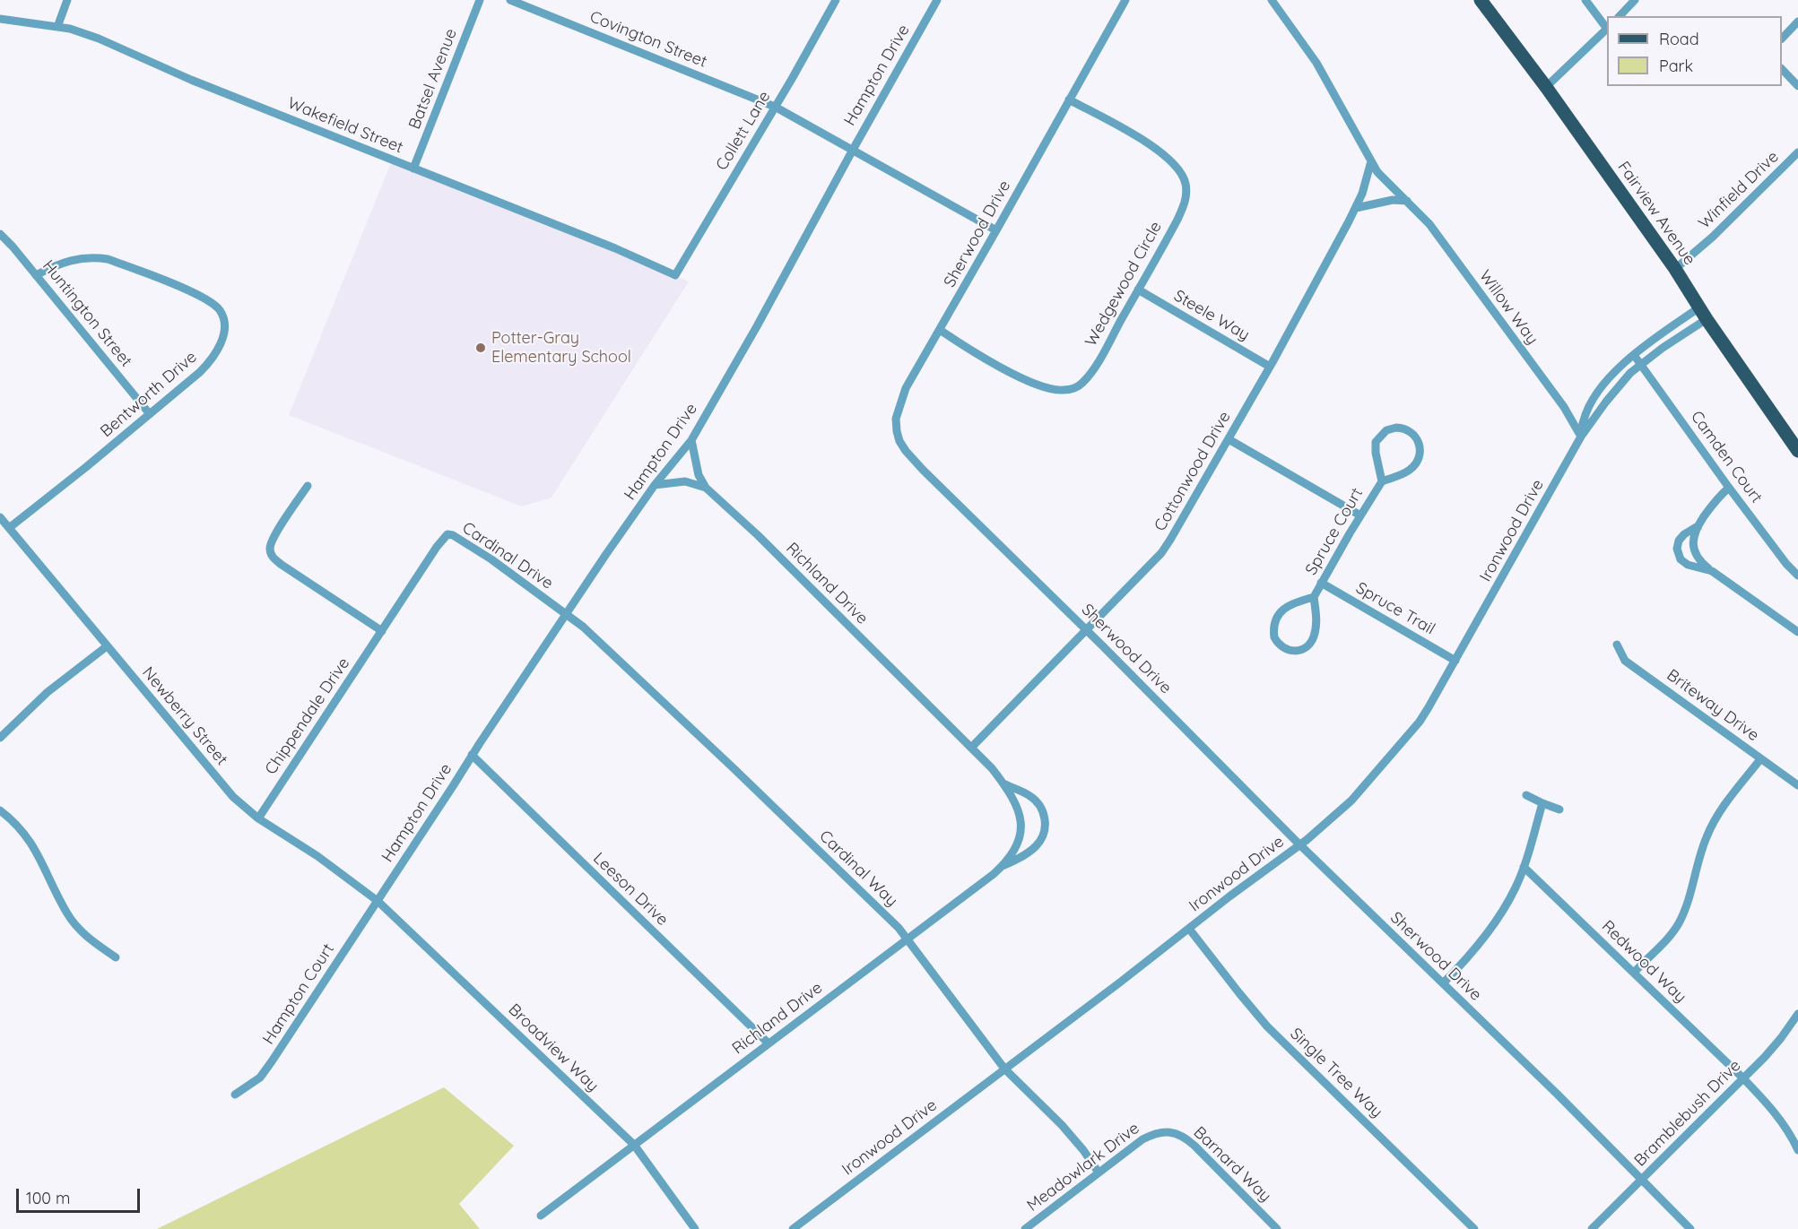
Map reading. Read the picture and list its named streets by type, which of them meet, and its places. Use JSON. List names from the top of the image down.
{
  "streets": {
    "main road": ["Fairview Avenue"],
    "street": [
      "Covington Street",
      "Hampton Drive",
      "Batsel Avenue",
      "Wakefield Street",
      "Collett Lane",
      "Winfield Drive",
      "Sherwood Drive",
      "Wedgewood Circle",
      "Willow Way",
      "Huntington Street",
      "Steele Way",
      "Bentworth Drive",
      "Camden Court",
      "Cottonwood Drive",
      "Ironwood Drive",
      "Spruce Court",
      "Cardinal Drive",
      "Richland Drive",
      "Spruce Trail",
      "Briteway Drive",
      "Newberry Street",
      "Chippendale Drive",
      "Cardinal Way",
      "Leeson Drive",
      "Redwood Way",
      "Hampton Court",
      "Broadview Way",
      "Single Tree Way",
      "Bramblebush Drive",
      "Barnard Way",
      "Meadowlark Drive"
    ]
  },
  "crossings": [
    ["Covington Street", "Hampton Drive"],
    ["Covington Street", "Collett Lane"],
    ["Covington Street", "Sherwood Drive"],
    ["Hampton Drive", "Cardinal Drive"],
    ["Hampton Drive", "Richland Drive"],
    ["Hampton Drive", "Newberry Street"],
    ["Hampton Drive", "Cardinal Way"],
    ["Hampton Drive", "Leeson Drive"],
    ["Hampton Drive", "Hampton Court"],
    ["Hampton Drive", "Broadview Way"],
    ["Batsel Avenue", "Wakefield Street"],
    ["Wakefield Street", "Collett Lane"],
    ["Winfield Drive", "Fairview Avenue"],
    ["Fairview Avenue", "Ironwood Drive"],
    ["Sherwood Drive", "Wedgewood Circle"],
    ["Sherwood Drive", "Cottonwood Drive"],
    ["Sherwood Drive", "Ironwood Drive"],
    ["Sherwood Drive", "Bramblebush Drive"],
    ["Wedgewood Circle", "Steele Way"],
    ["Willow Way", "Cottonwood Drive"],
    ["Willow Way", "Ironwood Drive"],
    ["Huntington Street", "Bentworth Drive"],
    ["Steele Way", "Cottonwood Drive"],
    ["Bentworth Drive", "Newberry Street"],
    ["Camden Court", "Ironwood Drive"],
    ["Cottonwood Drive", "Richland Drive"],
    ["Ironwood Drive", "Spruce Trail"],
    ["Ironwood Drive", "Cardinal Way"],
    ["Ironwood Drive", "Single Tree Way"],
    ["Spruce Court", "Spruce Trail"],
    ["Cardinal Drive", "Chippendale Drive"],
    ["Cardinal Drive", "Cardinal Way"],
    ["Richland Drive", "Cardinal Way"],
    ["Richland Drive", "Leeson Drive"],
    ["Richland Drive", "Broadview Way"],
    ["Newberry Street", "Chippendale Drive"],
    ["Newberry Street", "Hampton Court"],
    ["Newberry Street", "Broadview Way"],
    ["Cardinal Way", "Meadowlark Drive"],
    ["Redwood Way", "Bramblebush Drive"],
    ["Hampton Court", "Broadview Way"],
    ["Barnard Way", "Meadowlark Drive"]
  ],
  "places": ["Potter-Gray Elementary School"],
  "legend": ["Road", "Park"],
  "scale_bar": "100 m"
}
